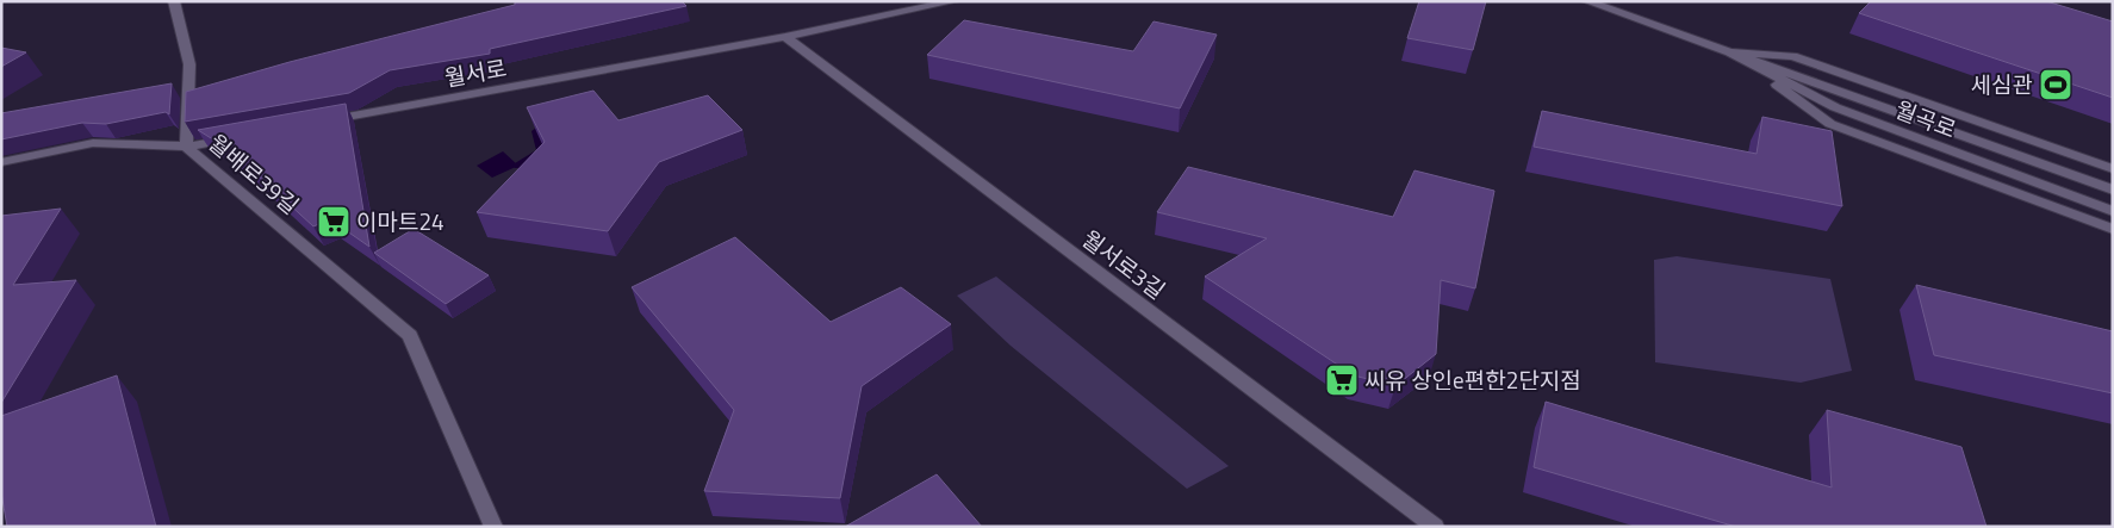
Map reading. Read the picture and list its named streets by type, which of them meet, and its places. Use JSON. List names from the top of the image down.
{
  "streets": {
    "street": [
      "월서로",
      "월곡로",
      "월배로39길",
      "월서로3길"
    ]
  },
  "crossings": [
    ["월서로", "월서로3길"]
  ],
  "places": {
    "sports": ["세심관"],
    "supermarket": ["이마트24", "씨유 상인e편한2단지점"]
  }
}
